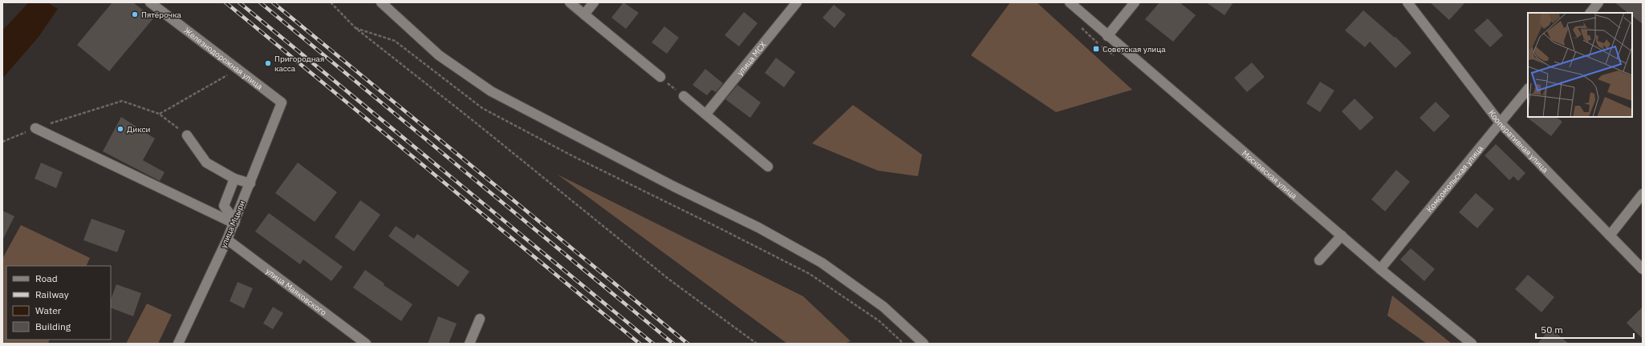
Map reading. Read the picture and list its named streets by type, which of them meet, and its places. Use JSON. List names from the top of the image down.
{
  "streets": {
    "street": [
      "Железнодорожная улица",
      "улица МСХ",
      "Кооперативная улица",
      "Московская улица",
      "Комсомольская улица",
      "улица Мцыри",
      "улица Маяковского"
    ]
  },
  "crossings": [
    ["Железнодорожная улица", "улица Мцыри"],
    ["Кооперативная улица", "Комсомольская улица"],
    ["Московская улица", "Комсомольская улица"],
    ["улица Мцыри", "улица Маяковского"]
  ],
  "places": {
    "other": ["Пятёрочка", "Пригородная касса", "Дикси"],
    "transit": ["Советская улица"]
  },
  "legend": [
    "Road",
    "Railway",
    "Water",
    "Building"
  ],
  "scale_bar": "50 m"
}
